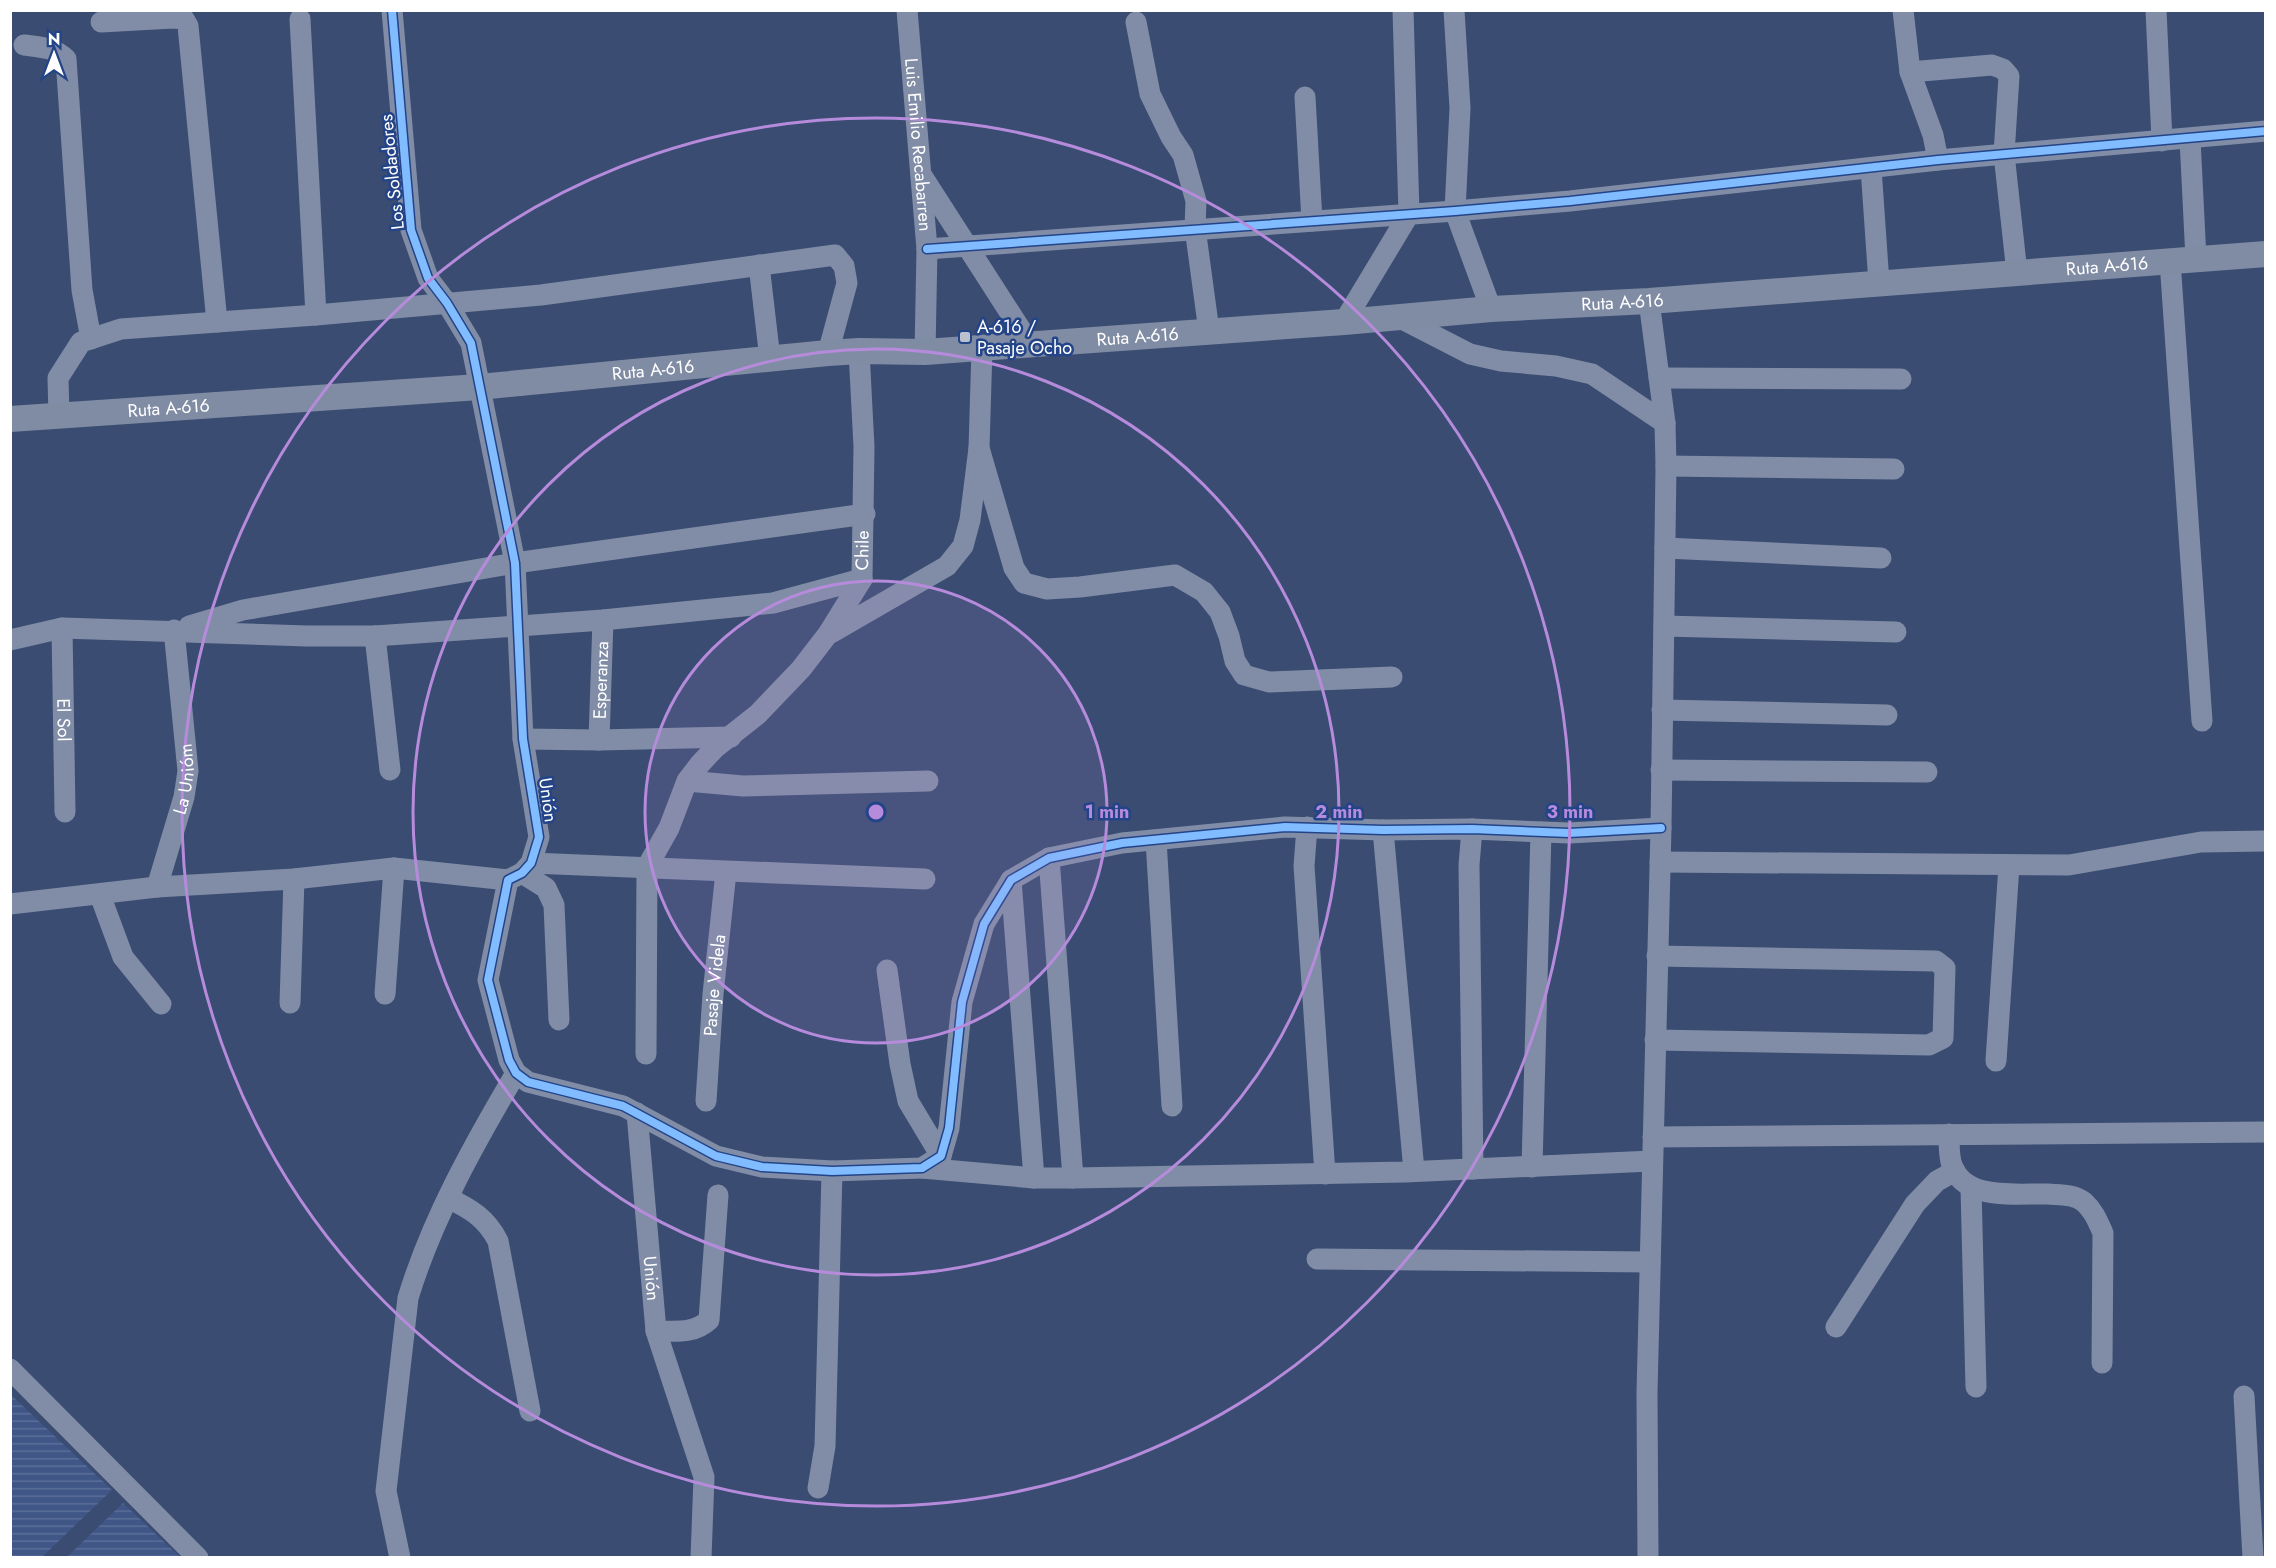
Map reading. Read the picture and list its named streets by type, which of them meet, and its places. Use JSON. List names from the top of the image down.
{
  "streets": {
    "main road": ["Ruta A-616"],
    "street": [
      "Luis Emilio Recabarren",
      "Los Soldadores",
      "Chile",
      "Esperanza",
      "El Sol",
      "La Unióm",
      "Unión",
      "Pasaje Videla"
    ]
  },
  "crossings": [
    ["Luis Emilio Recabarren", "Ruta A-616"],
    ["Los Soldadores", "Ruta A-616"],
    ["Los Soldadores", "Unión"],
    ["Ruta A-616", "Chile"],
    ["Ruta A-616", "Unión"]
  ],
  "places": {
    "transit": ["A-616 / Pasaje Ocho"]
  },
  "north": "top",
  "rings": ["1 min", "2 min", "3 min"]
}
